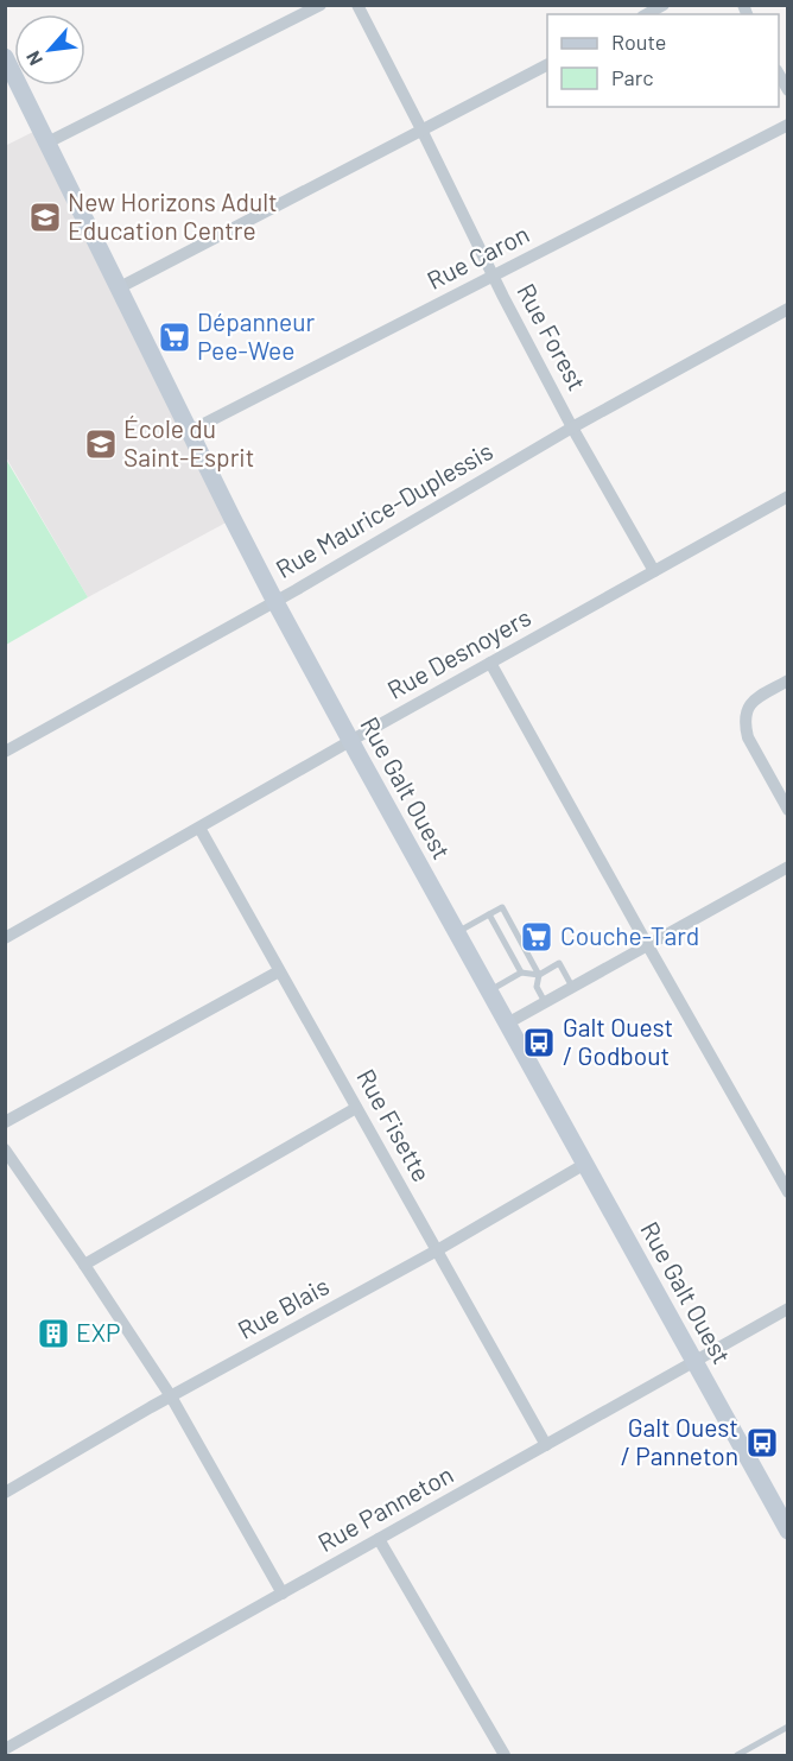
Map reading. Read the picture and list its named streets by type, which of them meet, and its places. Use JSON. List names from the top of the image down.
{
  "streets": {
    "street": [
      "Rue Caron",
      "Rue Forest",
      "Rue Maurice-Duplessis",
      "Rue Desnoyers",
      "Rue Galt Ouest",
      "Rue Fisette",
      "Rue Blais",
      "Rue Panneton"
    ]
  },
  "crossings": [
    ["Rue Caron", "Rue Forest"],
    ["Rue Caron", "Rue Galt Ouest"],
    ["Rue Forest", "Rue Maurice-Duplessis"],
    ["Rue Forest", "Rue Desnoyers"],
    ["Rue Maurice-Duplessis", "Rue Galt Ouest"],
    ["Rue Desnoyers", "Rue Galt Ouest"],
    ["Rue Desnoyers", "Rue Fisette"],
    ["Rue Galt Ouest", "Rue Blais"],
    ["Rue Galt Ouest", "Rue Panneton"],
    ["Rue Fisette", "Rue Blais"],
    ["Rue Fisette", "Rue Panneton"]
  ],
  "places": {
    "school or university": ["New Horizons Adult Education Centre", "École du Saint-Esprit"],
    "supermarket": ["Dépanneur Pee-Wee", "Couche-Tard"],
    "bus stop": ["Galt Ouest / Godbout", "Galt Ouest / Panneton"],
    "building": ["EXP"]
  },
  "legend": ["Route", "Parc"],
  "north": "bottom left"
}
